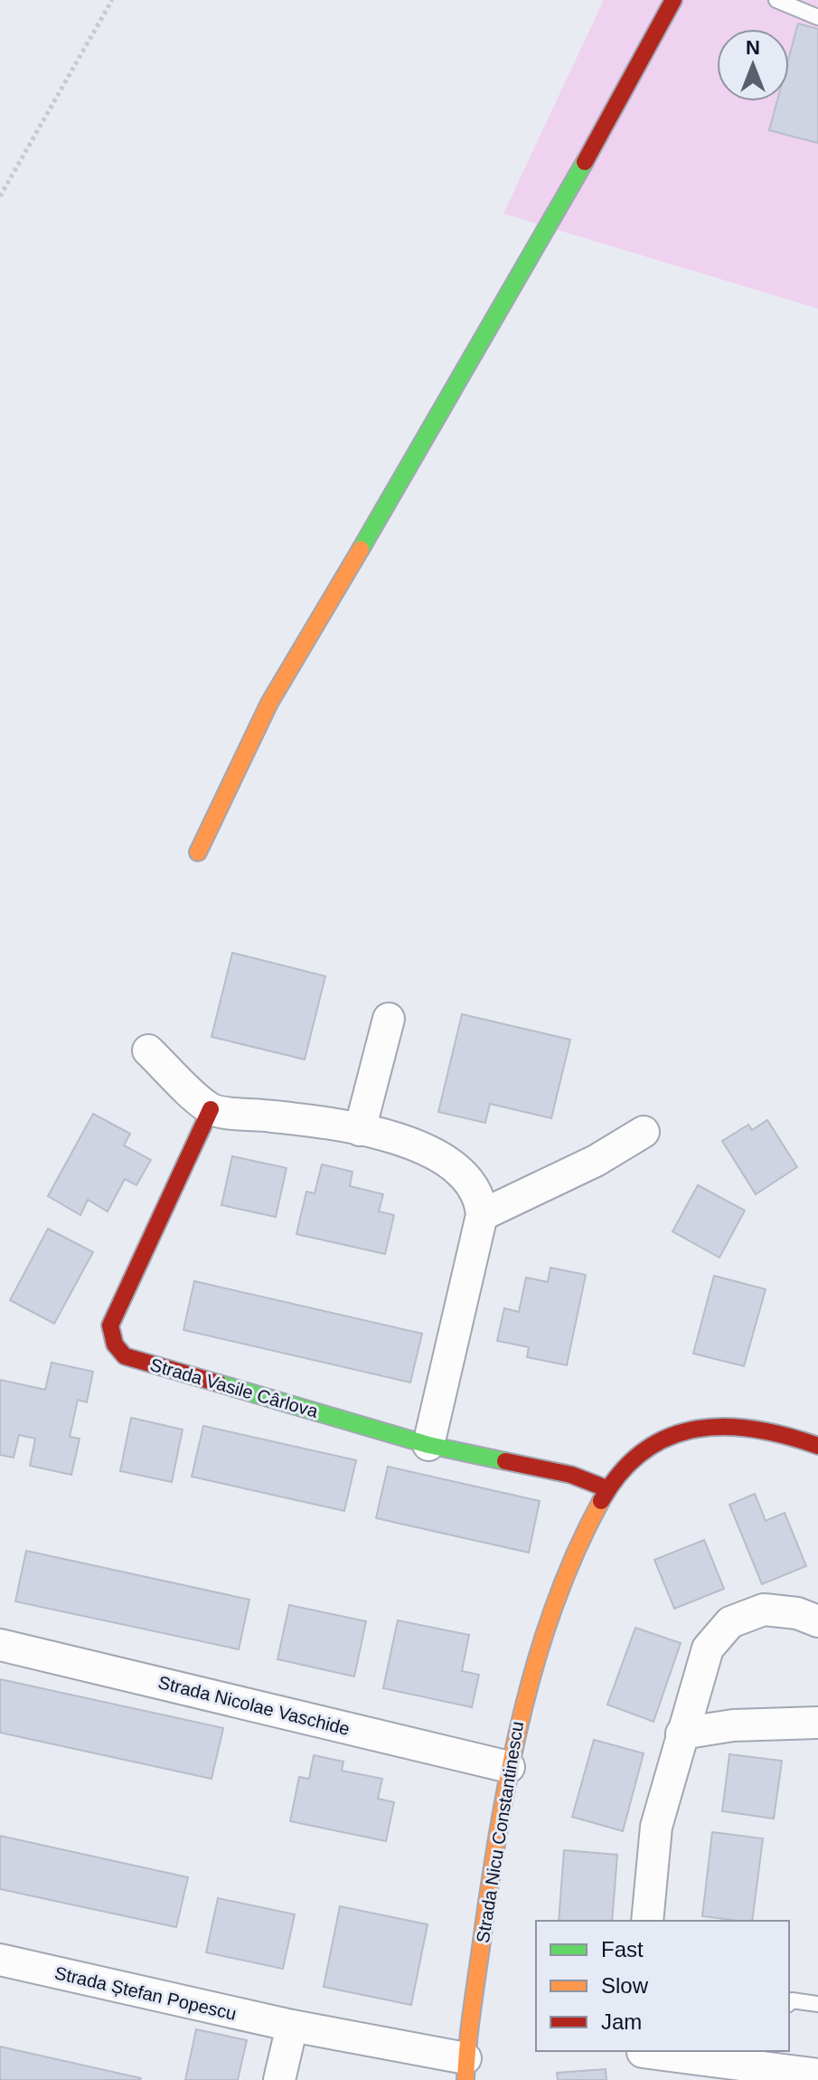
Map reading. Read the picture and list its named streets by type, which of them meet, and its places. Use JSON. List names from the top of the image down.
{
  "streets": {
    "street": [
      "Strada Vasile Cârlova",
      "Strada Nicolae Vaschide",
      "Strada Nicu Constantinescu",
      "Strada Ștefan Popescu"
    ]
  },
  "crossings": [
    ["Strada Vasile Cârlova", "Strada Nicu Constantinescu"],
    ["Strada Nicolae Vaschide", "Strada Nicu Constantinescu"],
    ["Strada Nicu Constantinescu", "Strada Ștefan Popescu"]
  ],
  "legend": ["Fast", "Slow", "Jam"],
  "north": "top"
}
